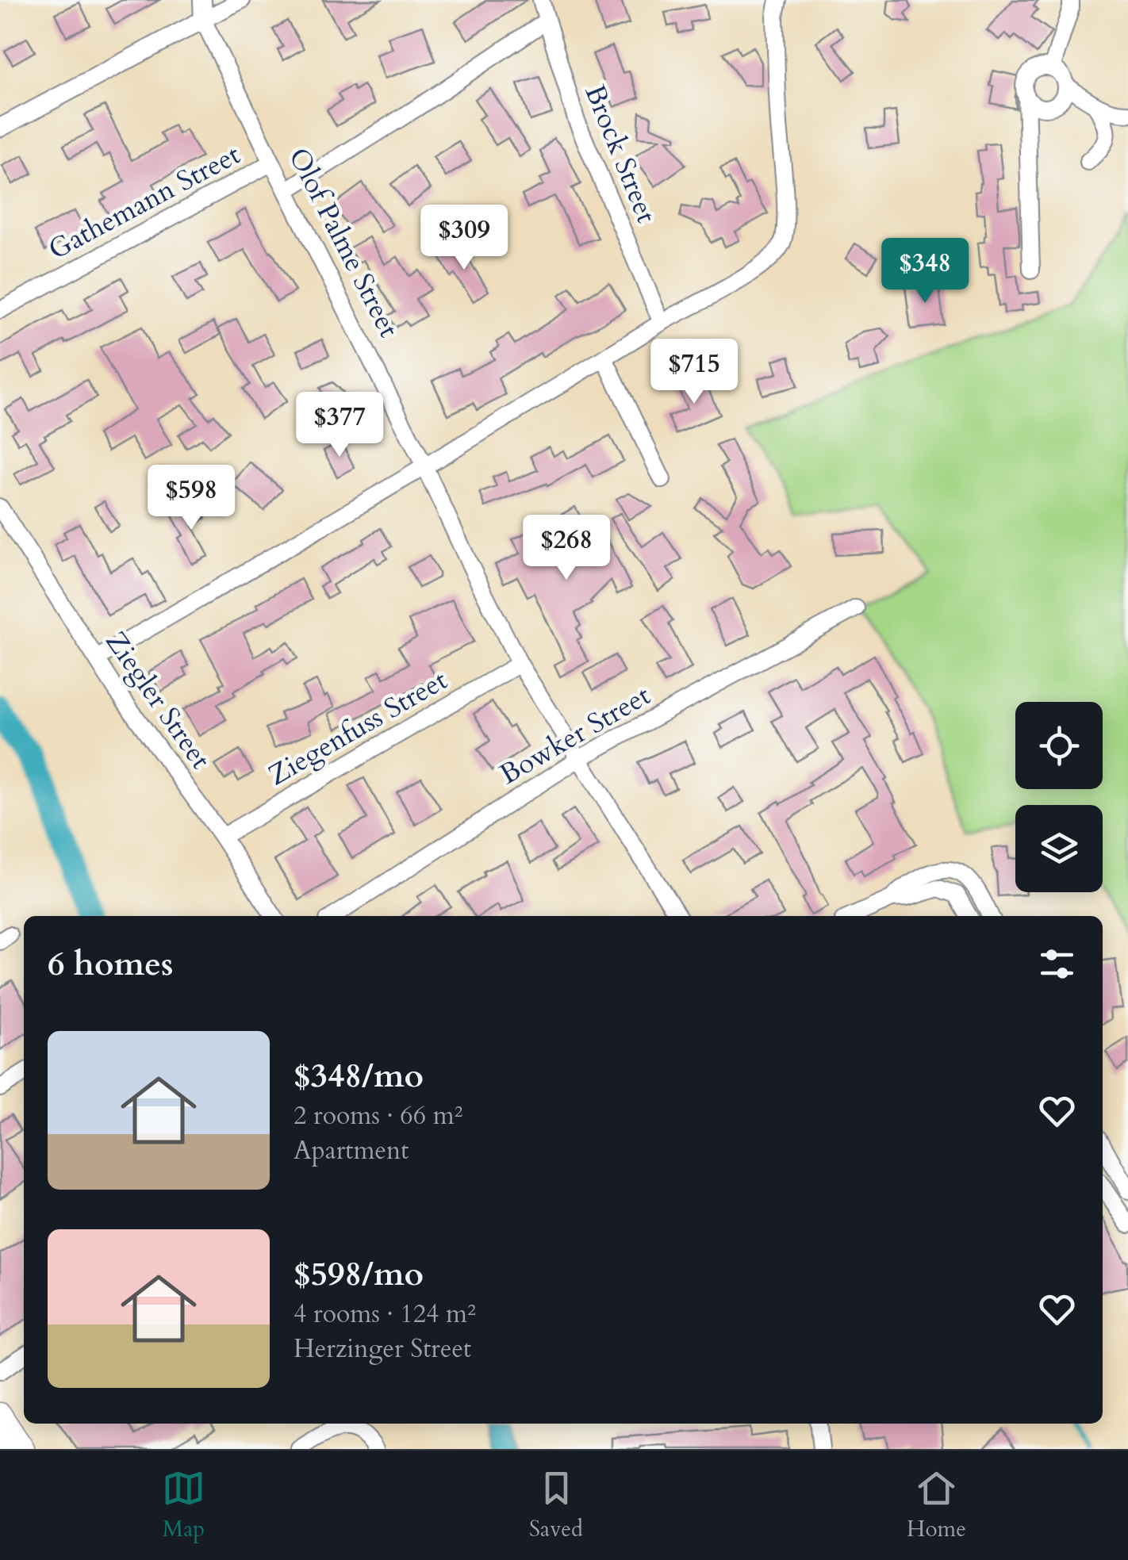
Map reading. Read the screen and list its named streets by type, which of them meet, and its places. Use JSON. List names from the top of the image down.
{
  "streets": {
    "street": [
      "Brock Street",
      "Gathemann Street",
      "Olof Palme Street",
      "Ziegler Street",
      "Ziegenfuss Street",
      "Bowker Street"
    ]
  },
  "crossings": [
    ["Gathemann Street", "Olof Palme Street"],
    ["Olof Palme Street", "Ziegenfuss Street"],
    ["Olof Palme Street", "Bowker Street"],
    ["Ziegler Street", "Ziegenfuss Street"]
  ],
  "page": {
    "price": [
      "$309",
      "$348",
      "$715",
      "$377",
      "$598",
      "$268"
    ],
    "heading": "6 homes",
    "list": [
      {
        "name": "$348/mo",
        "note": "2 rooms · 66 m² · Apartment"
      },
      {
        "name": "$598/mo",
        "note": "4 rooms · 124 m² · Herzinger Street"
      }
    ],
    "tabs": ["Map", "Saved", "Home"]
  }
}
